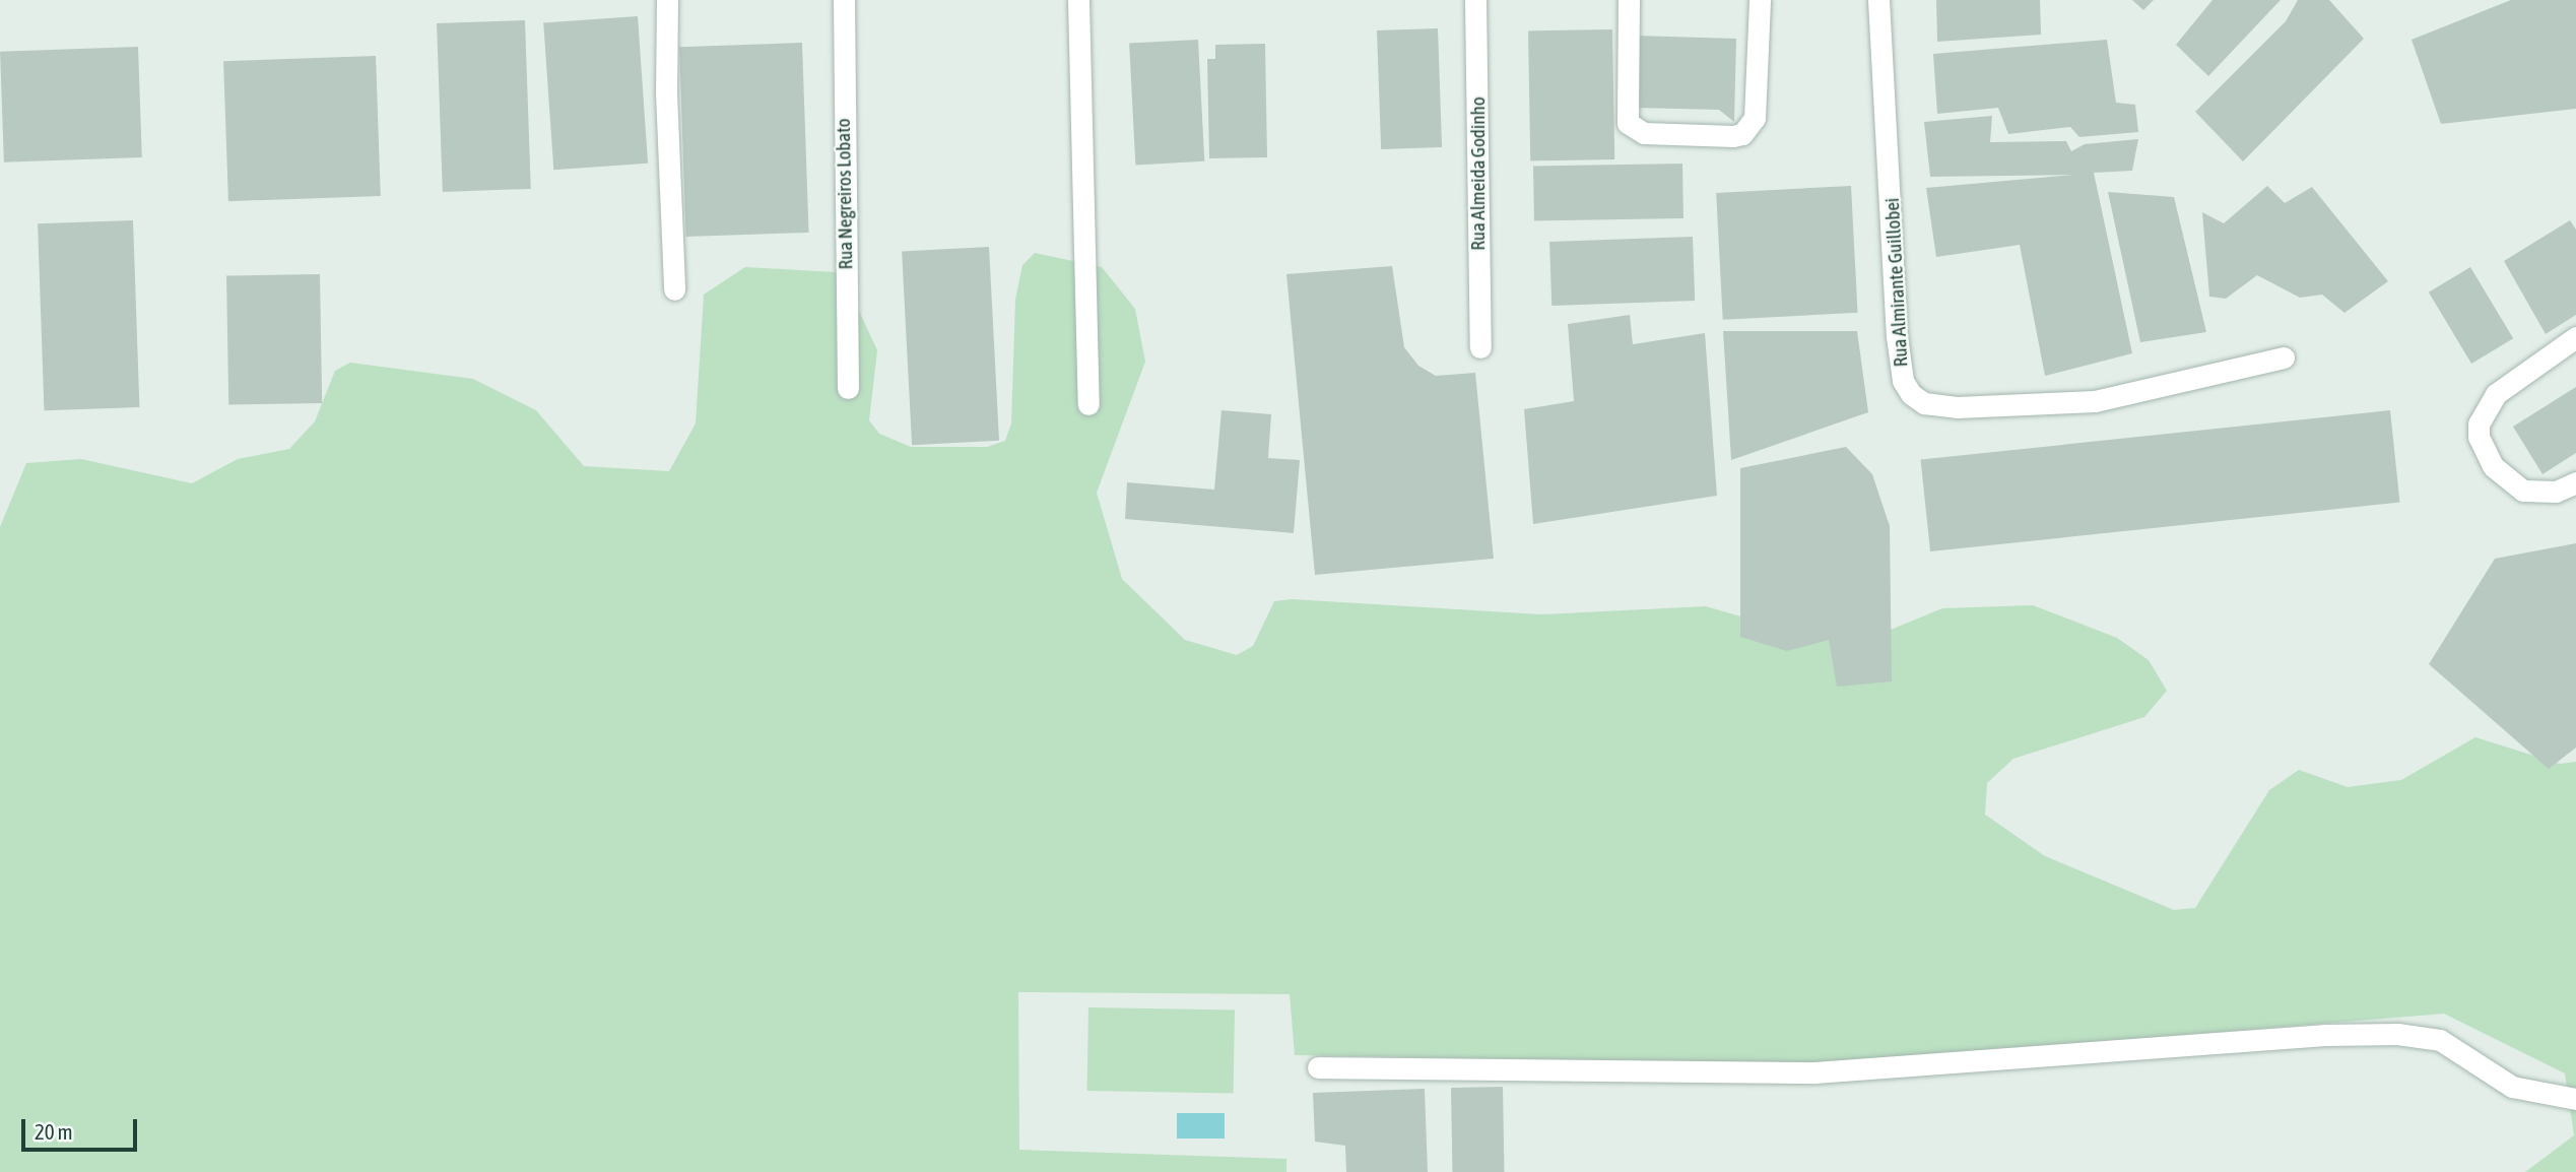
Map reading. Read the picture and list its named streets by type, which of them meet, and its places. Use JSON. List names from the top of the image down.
{
  "streets": {
    "street": ["Rua Almeida Godinho", "Rua Negreiros Lobato", "Rua Almirante Guillobei"]
  },
  "scale_bar": "20 m"
}
